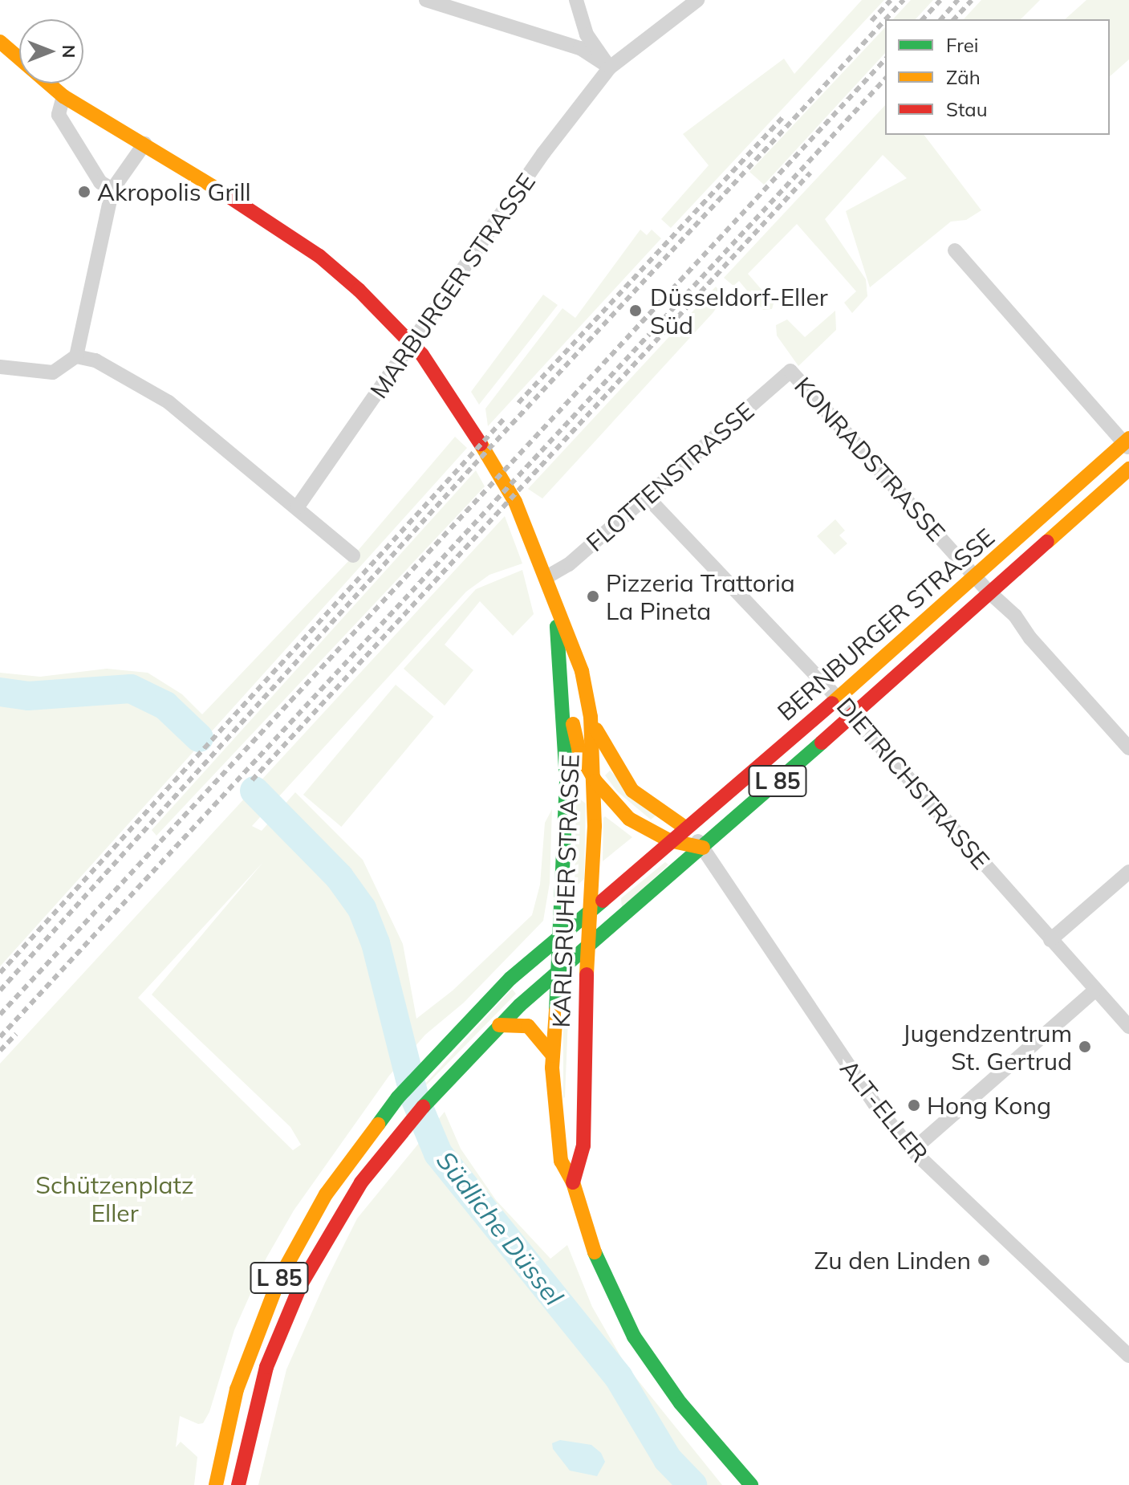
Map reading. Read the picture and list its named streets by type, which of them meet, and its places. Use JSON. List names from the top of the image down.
{
  "streets": {
    "main road": ["BERNBURGER STRASSE", "L 85", "KARLSRUHER STRASSE"],
    "street": [
      "MARBURGER STRASSE",
      "KONRADSTRASSE",
      "FLOTTENSTRASSE",
      "DIETRICHSTRASSE",
      "ALT-ELLER"
    ]
  },
  "crossings": [
    ["MARBURGER STRASSE", "KARLSRUHER STRASSE"],
    ["KONRADSTRASSE", "FLOTTENSTRASSE"],
    ["KONRADSTRASSE", "BERNBURGER STRASSE"],
    ["FLOTTENSTRASSE", "DIETRICHSTRASSE"],
    ["FLOTTENSTRASSE", "KARLSRUHER STRASSE"],
    ["BERNBURGER STRASSE", "L 85"],
    ["BERNBURGER STRASSE", "DIETRICHSTRASSE"],
    ["BERNBURGER STRASSE", "ALT-ELLER"],
    ["L 85", "KARLSRUHER STRASSE"],
    ["L 85", "ALT-ELLER"]
  ],
  "water": ["Südliche Düssel"],
  "parks": ["Schützenplatz Eller"],
  "places": [
    "Akropolis Grill",
    "Düsseldorf-Eller Süd",
    "Pizzeria Trattoria La Pineta",
    "Jugendzentrum St. Gertrud",
    "Hong Kong",
    "Zu den Linden"
  ],
  "legend": ["Frei", "Zäh", "Stau"],
  "north": "right"
}
